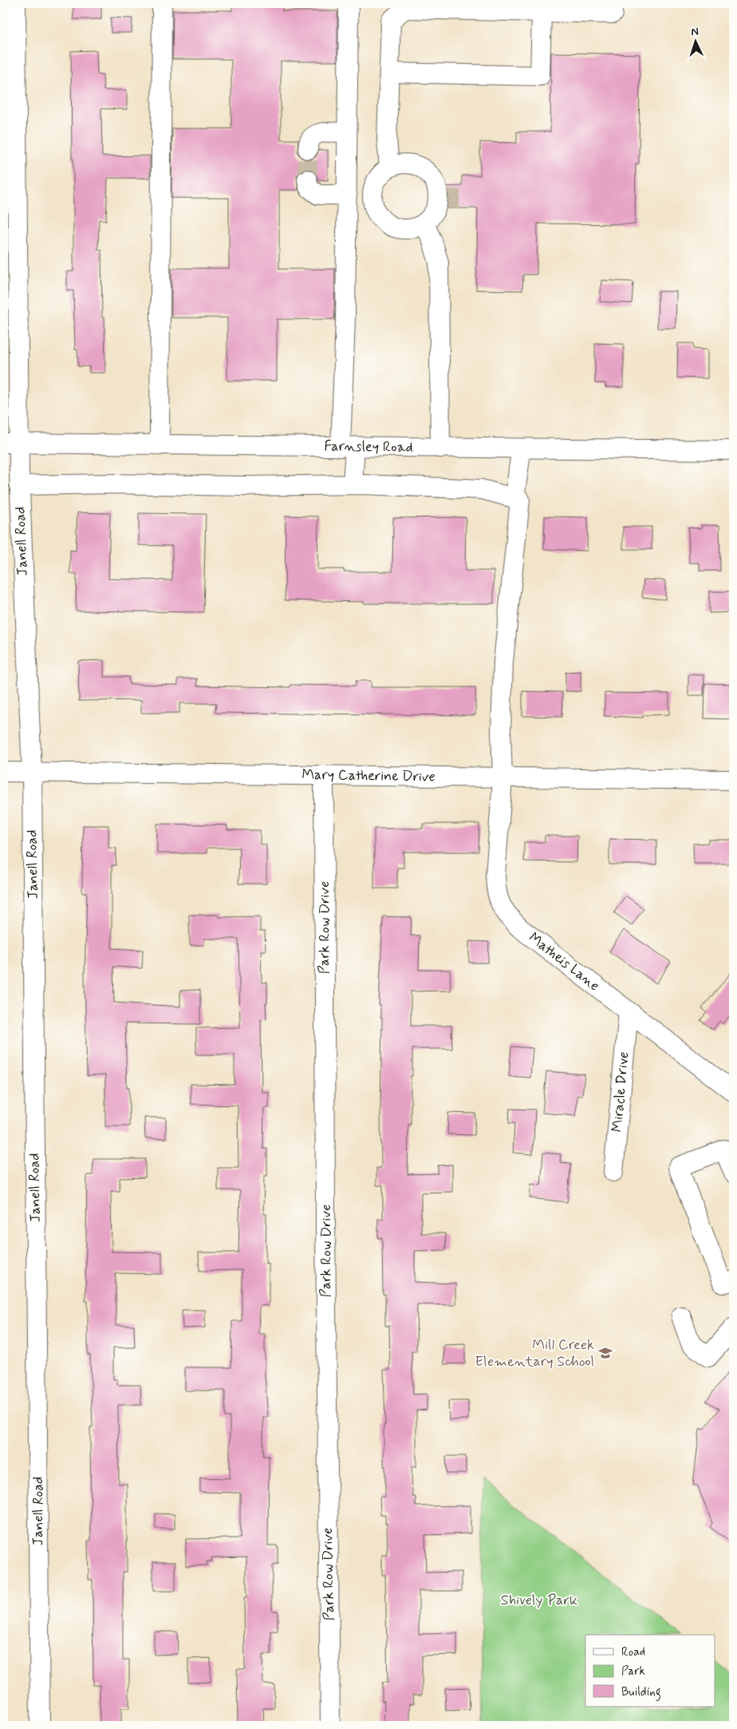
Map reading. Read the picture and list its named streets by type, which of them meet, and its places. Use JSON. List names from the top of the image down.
{
  "streets": {
    "street": [
      "Farnsley Road",
      "Janell Road",
      "Mary Catherine Drive",
      "Park Row Drive",
      "Matheis Lane",
      "Miracle Drive"
    ]
  },
  "crossings": [
    ["Farnsley Road", "Janell Road"],
    ["Janell Road", "Mary Catherine Drive"],
    ["Mary Catherine Drive", "Park Row Drive"],
    ["Mary Catherine Drive", "Matheis Lane"],
    ["Matheis Lane", "Miracle Drive"]
  ],
  "parks": ["Shively Park"],
  "places": {
    "school or university": ["Mill Creek Elementary School"]
  },
  "legend": ["Road", "Park", "Building"],
  "north": "top"
}
